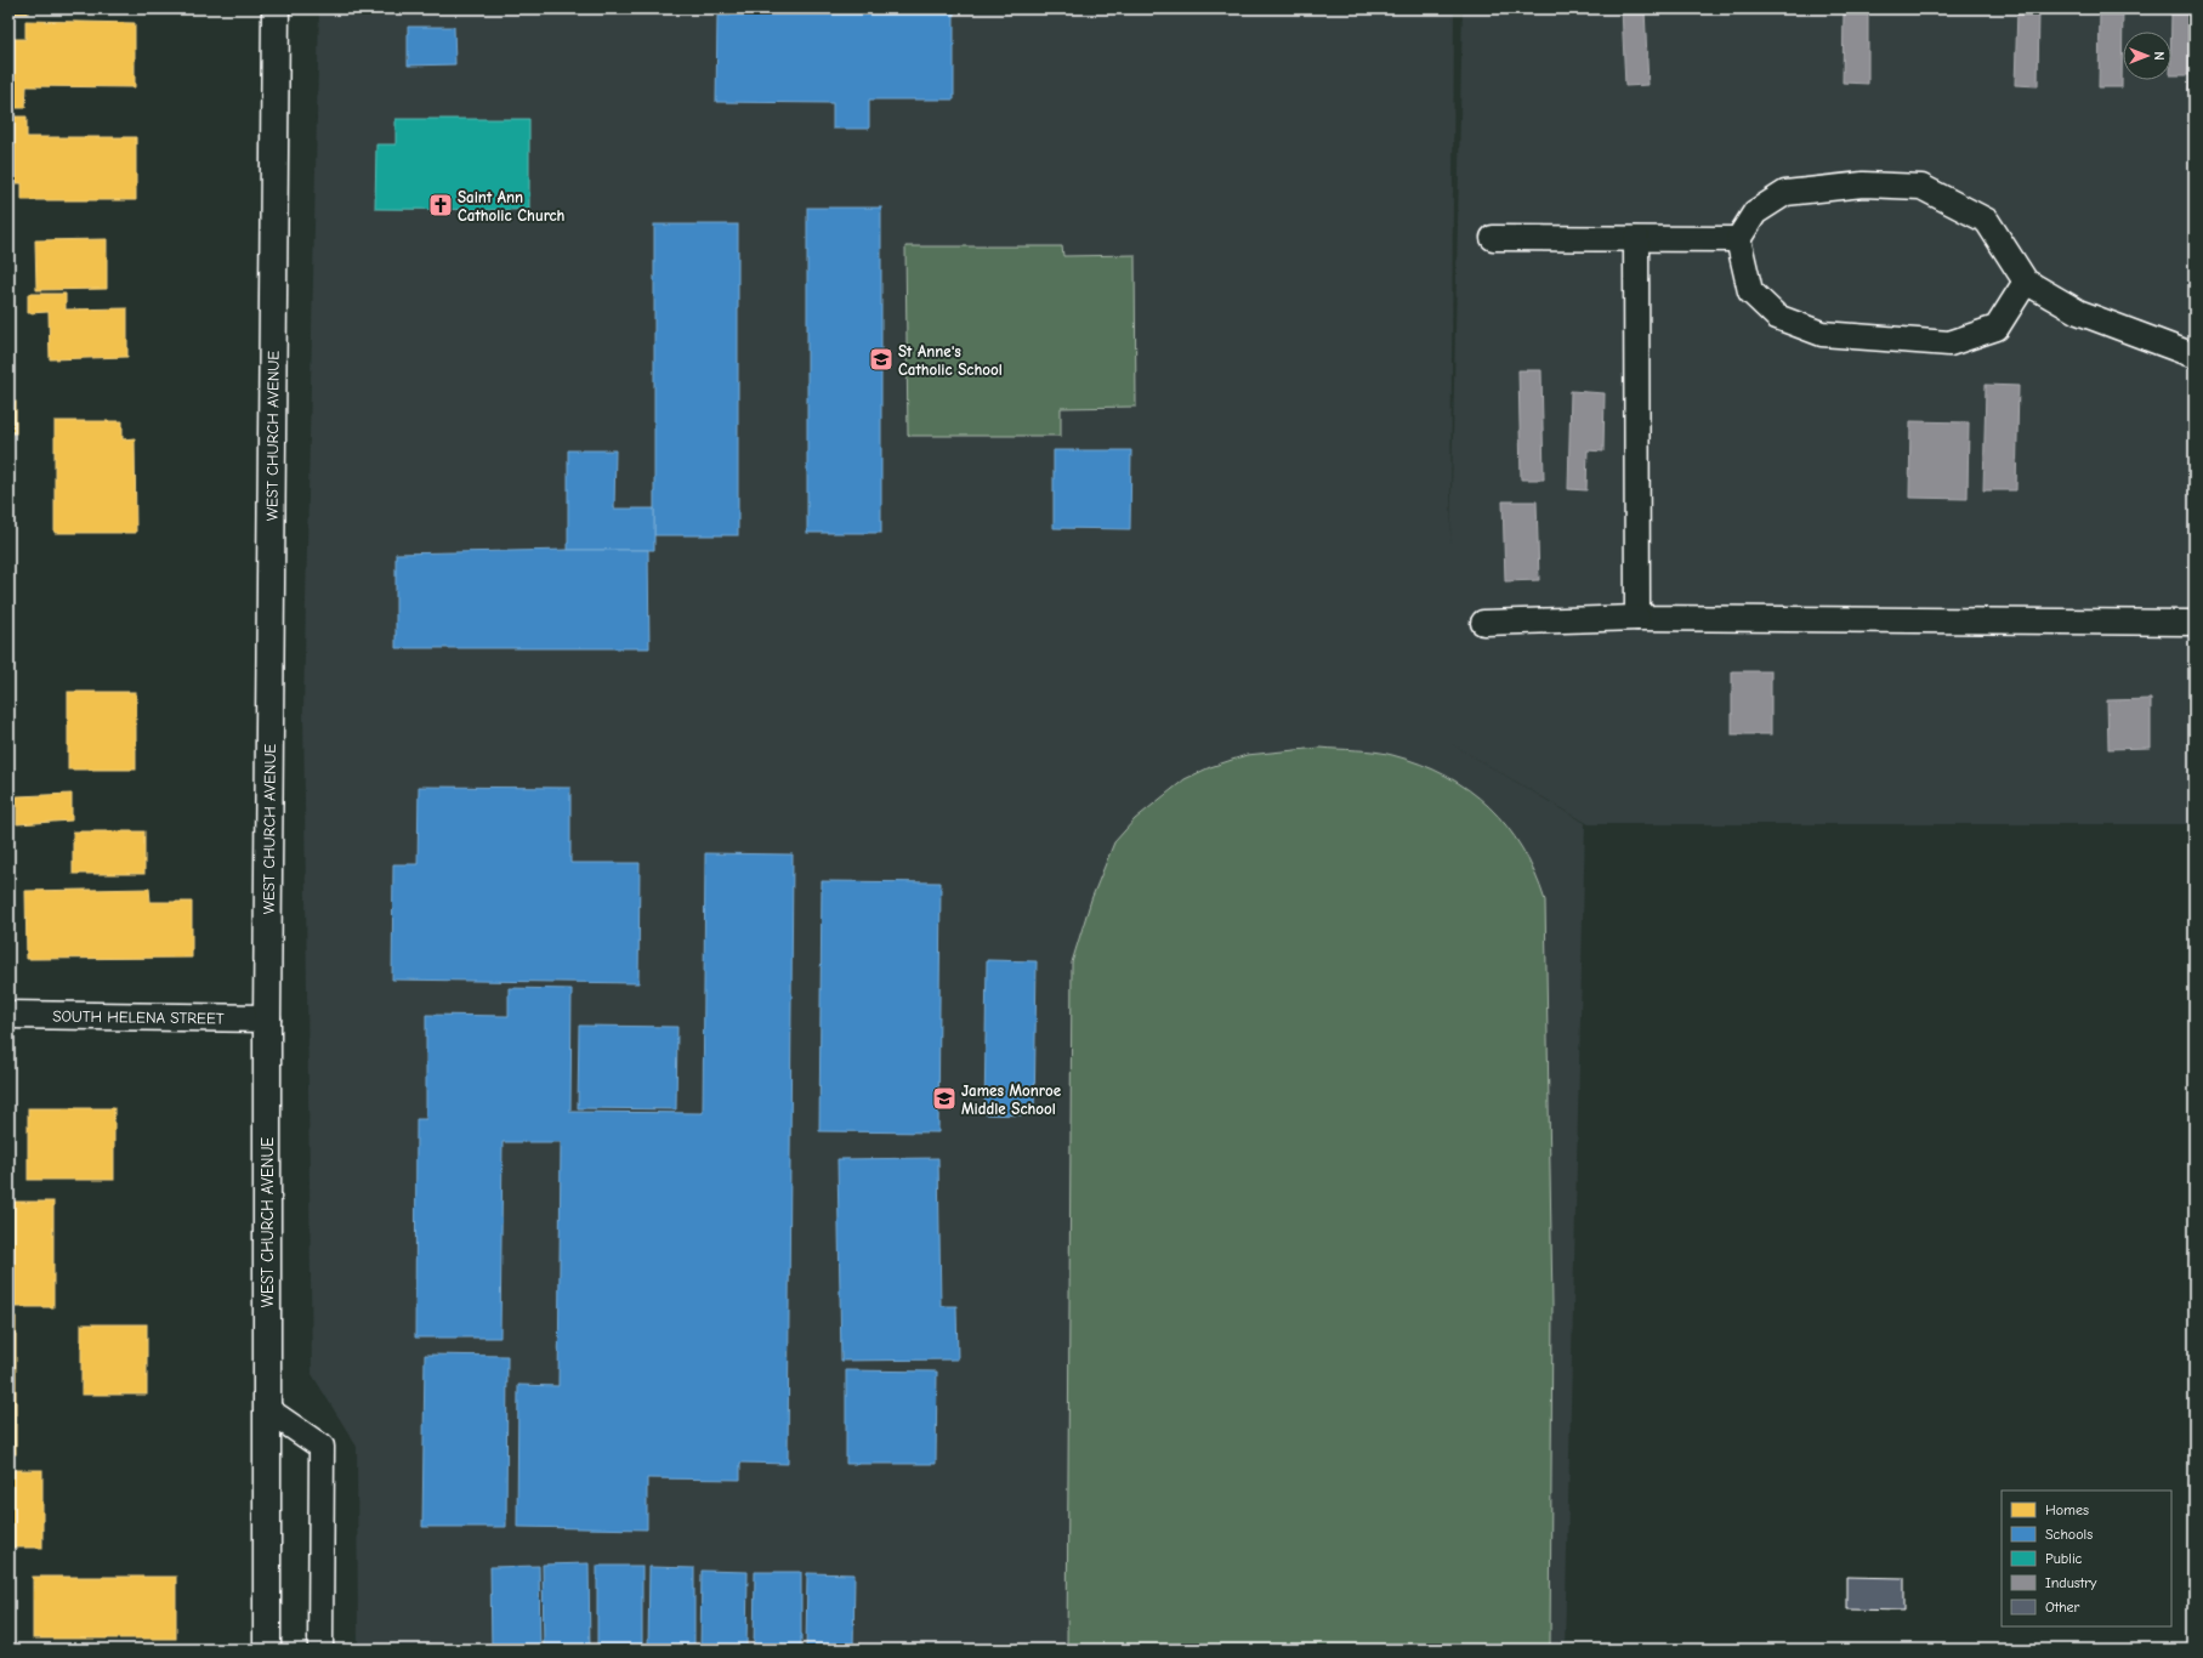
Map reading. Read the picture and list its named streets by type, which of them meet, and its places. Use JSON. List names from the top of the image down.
{
  "streets": {
    "street": ["WEST CHURCH AVENUE", "SOUTH HELENA STREET"]
  },
  "crossings": [
    ["WEST CHURCH AVENUE", "SOUTH HELENA STREET"]
  ],
  "places": {
    "church": ["Saint Ann Catholic Church"],
    "school or university": ["St Anne's Catholic School", "James Monroe Middle School"]
  },
  "legend": [
    "Homes",
    "Schools",
    "Public",
    "Industry",
    "Other"
  ],
  "north": "right"
}
